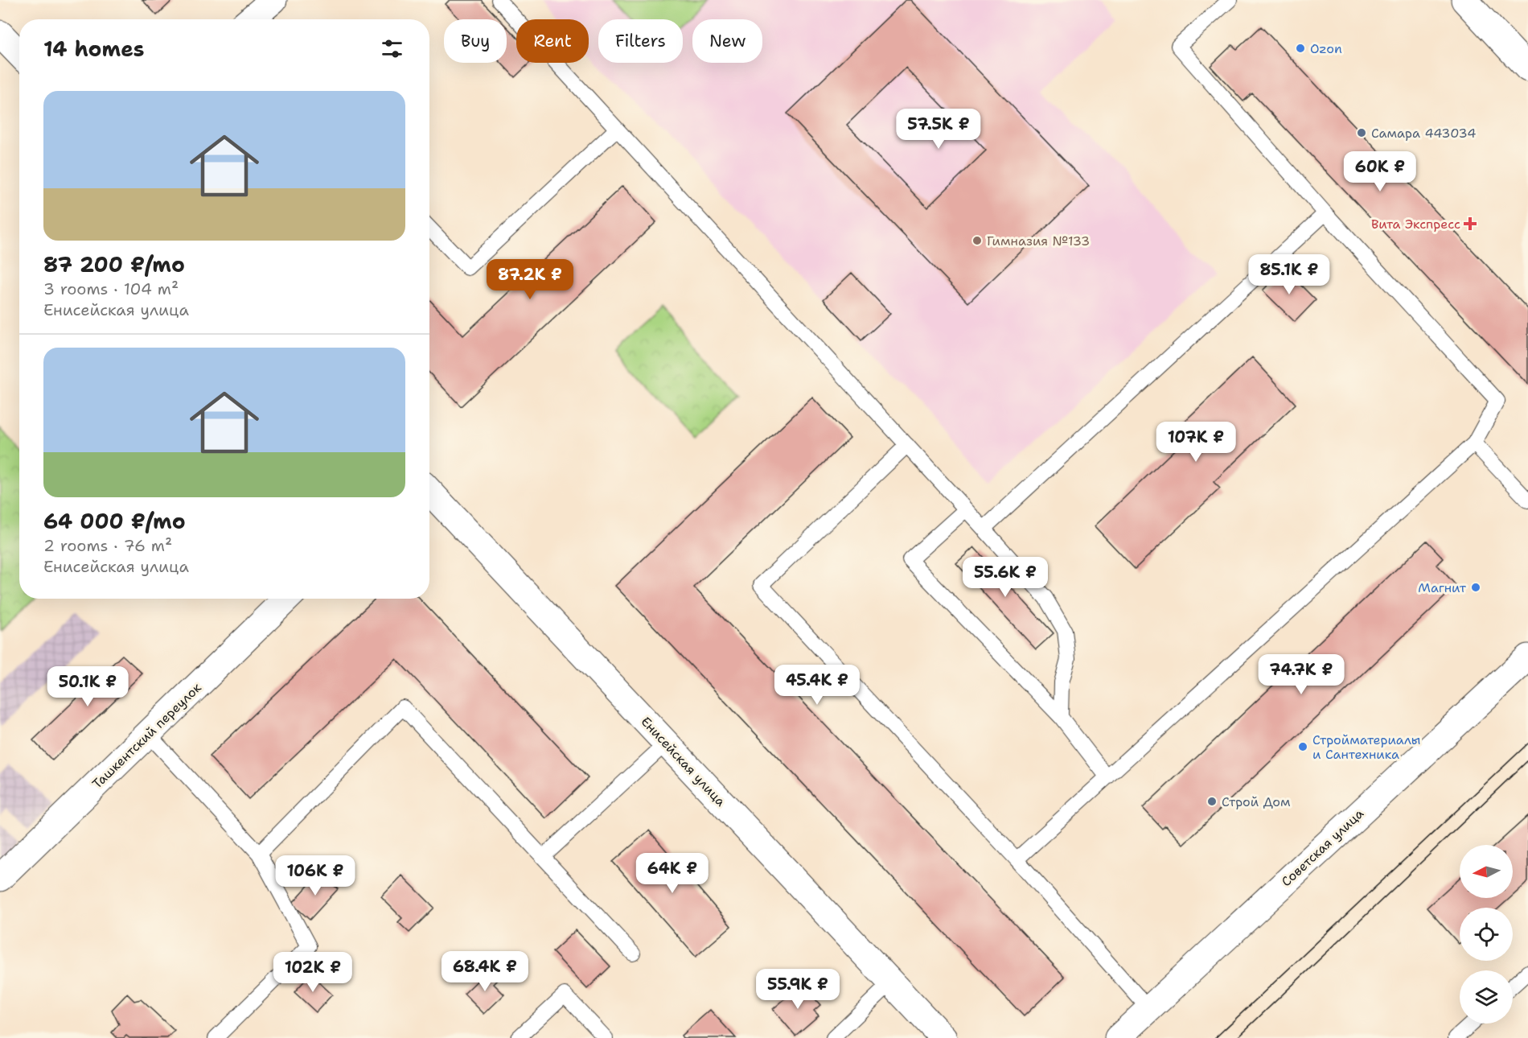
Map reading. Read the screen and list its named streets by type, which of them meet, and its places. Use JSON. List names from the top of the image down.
{
  "streets": {
    "street": ["Ташкентский переулок", "Енисейская улица", "Советская улица"]
  },
  "places": {
    "other": [
      "Ozon",
      "Самара 443034",
      "Гимназия №133",
      "Магнит",
      "Стройматериалы и Сантехника",
      "Строй Дом"
    ],
    "health": ["Вита Экспресс"]
  },
  "north": "left",
  "page": {
    "chip": [
      "Buy",
      "Rent",
      "Filters",
      "New"
    ],
    "heading": "14 homes",
    "list": [
      {
        "name": "87 200 ₽/mo",
        "note": "3 rooms · 104 m² · Енисейская улица"
      },
      {
        "name": "64 000 ₽/mo",
        "note": "2 rooms · 76 m² · Енисейская улица"
      }
    ],
    "price": [
      "57.5K ₽",
      "60K ₽",
      "85.1K ₽",
      "87.2K ₽",
      "107K ₽",
      "55.6K ₽",
      "74.7K ₽",
      "45.4K ₽",
      "50.1K ₽",
      "64K ₽",
      "106K ₽",
      "68.4K ₽",
      "102K ₽",
      "55.9K ₽"
    ]
  }
}
